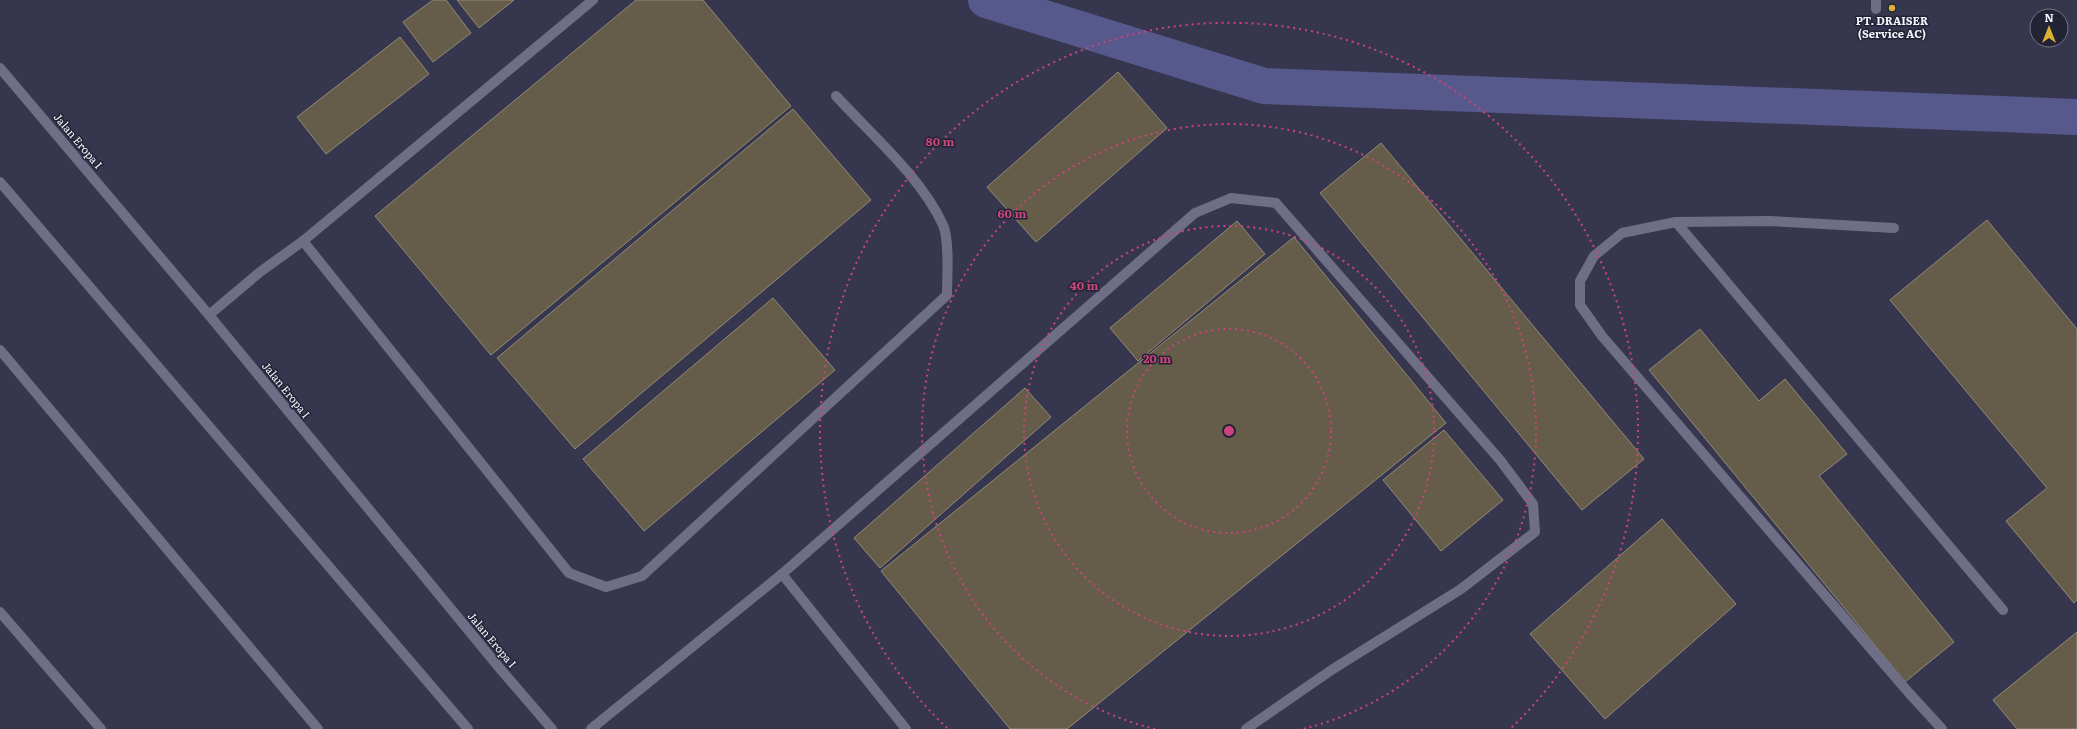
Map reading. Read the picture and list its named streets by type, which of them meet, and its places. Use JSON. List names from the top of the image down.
{
  "streets": {
    "lane": ["Jalan Eropa I"]
  },
  "places": ["PT. DRAISER (Service AC)"],
  "north": "top",
  "rings": [
    "80 m",
    "60 m",
    "40 m",
    "20 m"
  ]
}
